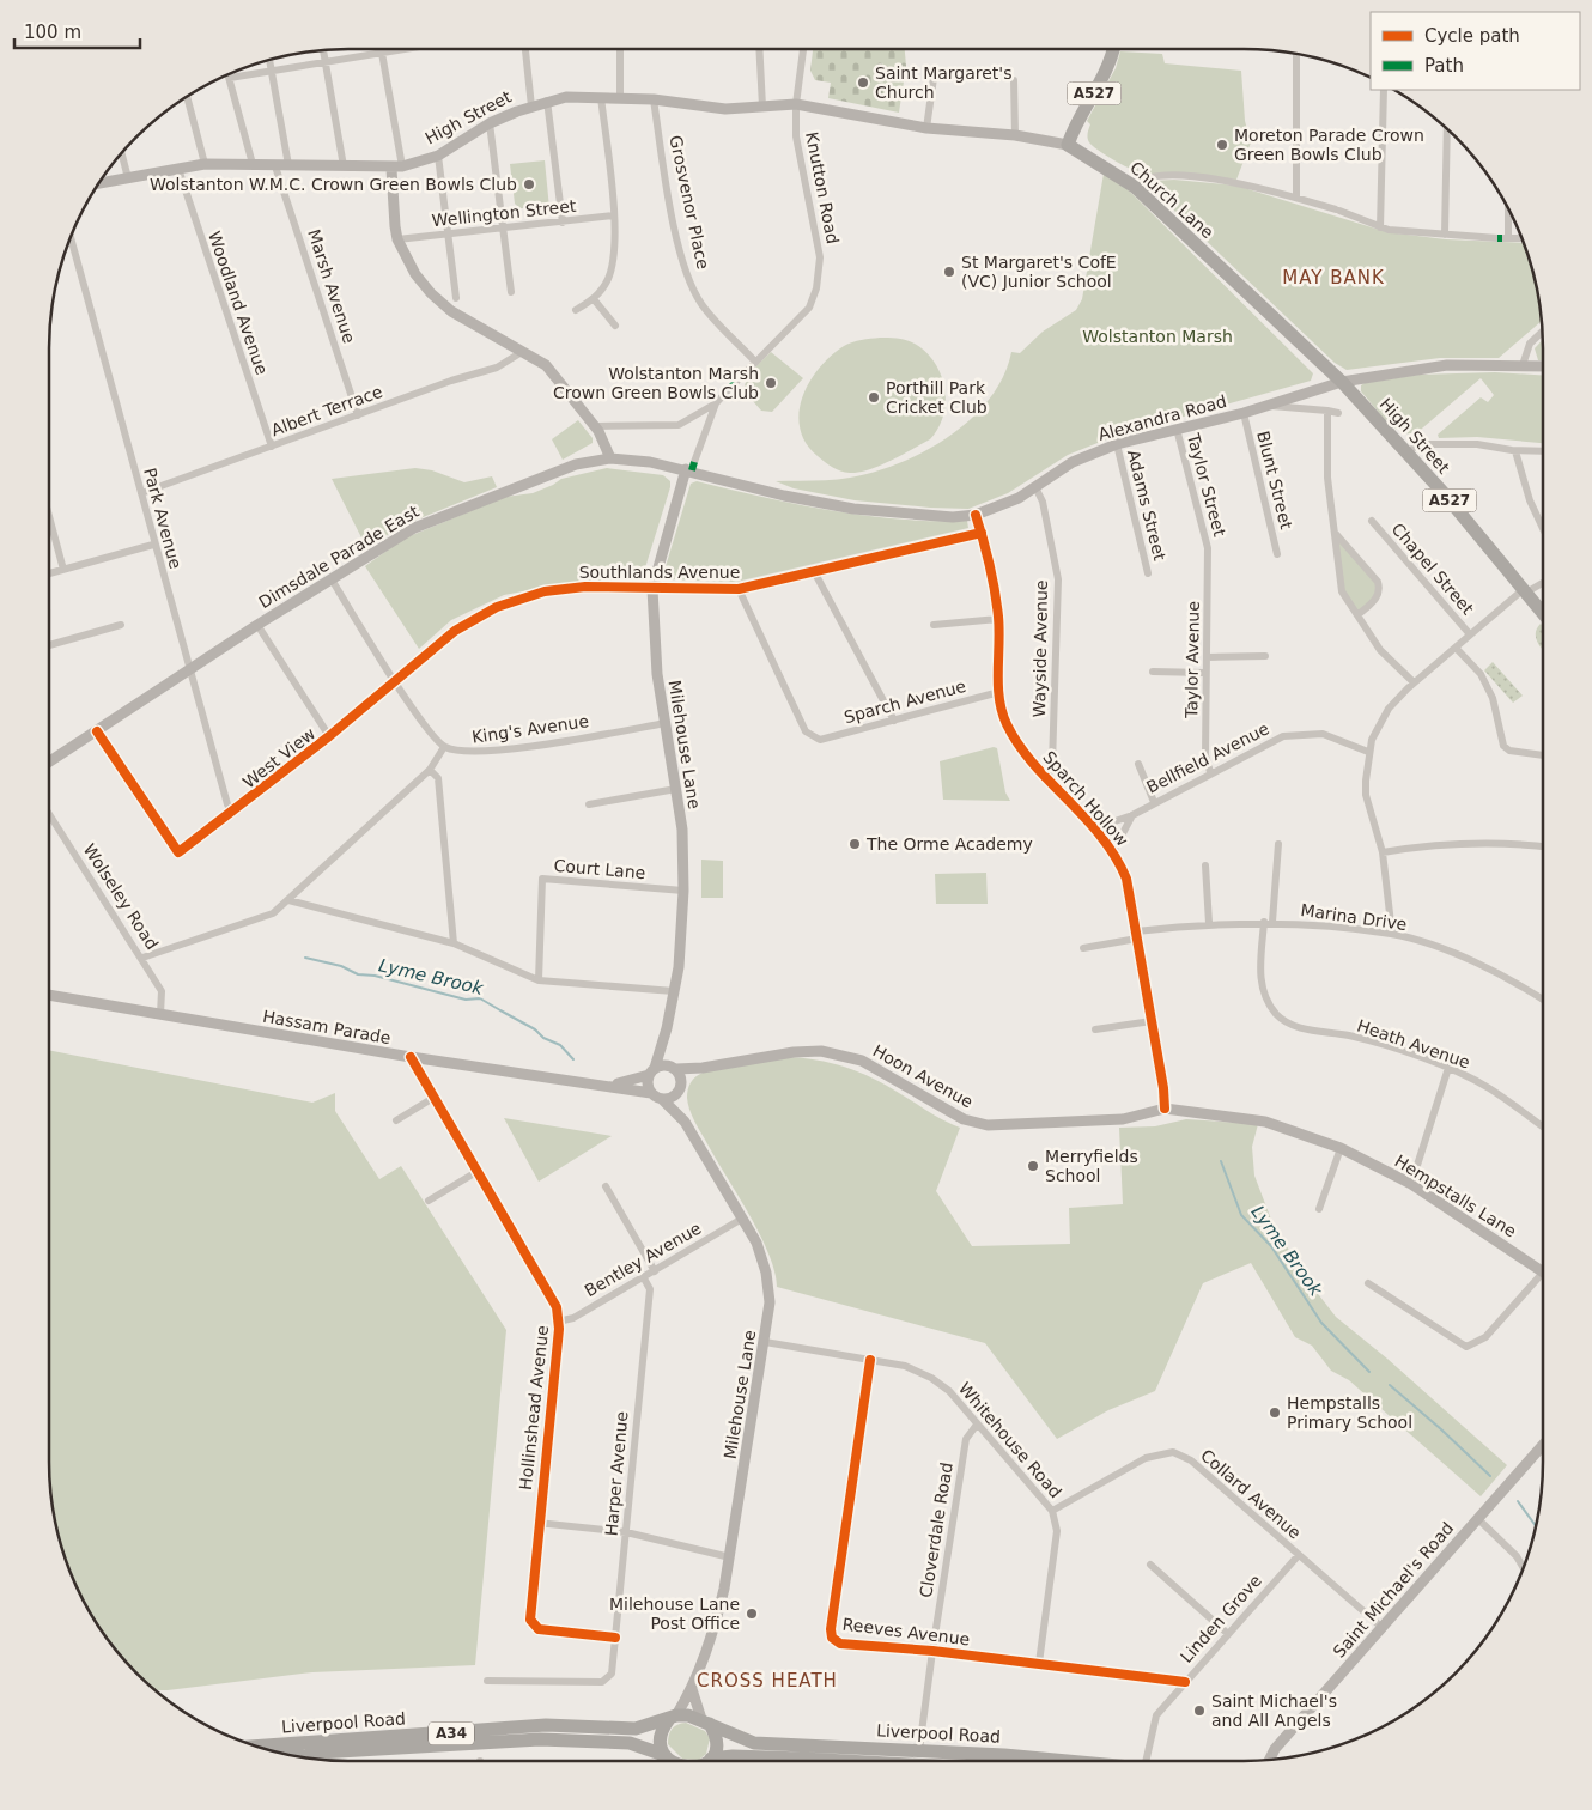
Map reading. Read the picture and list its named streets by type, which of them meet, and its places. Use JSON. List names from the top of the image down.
{
  "streets": {
    "highway": [
      "A527",
      "High Street",
      "Church Lane",
      "Liverpool Road",
      "A34"
    ],
    "main road": [
      "Alexandra Road",
      "Dimsdale Parade East",
      "Milehouse Lane",
      "Hassam Parade",
      "Hoon Avenue",
      "Hempstalls Lane",
      "Saint Michael's Road"
    ],
    "street": [
      "Knutton Road",
      "Grosvenor Place",
      "Wellington Street",
      "Marsh Avenue",
      "Woodland Avenue",
      "Albert Terrace",
      "Blunt Street",
      "Taylor Street",
      "Adams Street",
      "Park Avenue",
      "Chapel Street",
      "Southlands Avenue",
      "Wayside Avenue",
      "Taylor Avenue",
      "Sparch Avenue",
      "King's Avenue",
      "West View",
      "Bellfield Avenue",
      "Sparch Hollow",
      "Court Lane",
      "Wolseley Road",
      "Marina Drive",
      "Heath Avenue",
      "Bentley Avenue",
      "Hollinshead Avenue",
      "Whitehouse Road",
      "Harper Avenue",
      "Collard Avenue",
      "Cloverdale Road",
      "Linden Grove",
      "Reeves Avenue"
    ]
  },
  "crossings": [
    ["A527", "Church Lane"],
    ["High Street", "Knutton Road"],
    ["High Street", "Church Lane"],
    ["High Street", "Grosvenor Place"],
    ["High Street", "Marsh Avenue"],
    ["High Street", "Woodland Avenue"],
    ["High Street", "Alexandra Road"],
    ["Knutton Road", "Church Lane"],
    ["Knutton Road", "Grosvenor Place"],
    ["Church Lane", "Alexandra Road"],
    ["Marsh Avenue", "Albert Terrace"],
    ["Woodland Avenue", "Albert Terrace"],
    ["Albert Terrace", "Park Avenue"],
    ["Alexandra Road", "Blunt Street"],
    ["Alexandra Road", "Taylor Street"],
    ["Alexandra Road", "Adams Street"],
    ["Alexandra Road", "Dimsdale Parade East"],
    ["Alexandra Road", "Wayside Avenue"],
    ["Alexandra Road", "Milehouse Lane"],
    ["Alexandra Road", "Sparch Hollow"],
    ["Taylor Street", "Taylor Avenue"],
    ["Park Avenue", "Dimsdale Parade East"],
    ["Park Avenue", "West View"],
    ["Dimsdale Parade East", "Milehouse Lane"],
    ["Dimsdale Parade East", "West View"],
    ["Southlands Avenue", "Sparch Avenue"],
    ["Southlands Avenue", "Milehouse Lane"],
    ["Southlands Avenue", "West View"],
    ["Southlands Avenue", "Sparch Hollow"],
    ["Wayside Avenue", "Sparch Hollow"],
    ["Taylor Avenue", "Bellfield Avenue"],
    ["Sparch Avenue", "Sparch Hollow"],
    ["King's Avenue", "Milehouse Lane"],
    ["Milehouse Lane", "Court Lane"],
    ["Milehouse Lane", "Hassam Parade"],
    ["Milehouse Lane", "Hoon Avenue"],
    ["Milehouse Lane", "Bentley Avenue"],
    ["Milehouse Lane", "Whitehouse Road"],
    ["Milehouse Lane", "Liverpool Road"],
    ["Bellfield Avenue", "Sparch Hollow"],
    ["Sparch Hollow", "Marina Drive"],
    ["Sparch Hollow", "Hoon Avenue"],
    ["Sparch Hollow", "Hempstalls Lane"],
    ["Wolseley Road", "Hassam Parade"],
    ["Marina Drive", "Heath Avenue"],
    ["Hassam Parade", "Hoon Avenue"],
    ["Hassam Parade", "Hollinshead Avenue"],
    ["Hoon Avenue", "Hempstalls Lane"],
    ["Bentley Avenue", "Hollinshead Avenue"],
    ["Bentley Avenue", "Harper Avenue"],
    ["Hollinshead Avenue", "Harper Avenue"],
    ["Whitehouse Road", "Collard Avenue"],
    ["Whitehouse Road", "Cloverdale Road"],
    ["Whitehouse Road", "Reeves Avenue"],
    ["Collard Avenue", "Saint Michael's Road"],
    ["Collard Avenue", "Linden Grove"],
    ["Cloverdale Road", "Reeves Avenue"],
    ["Linden Grove", "Reeves Avenue"]
  ],
  "districts": ["MAY BANK", "CROSS HEATH"],
  "water": ["Lyme Brook"],
  "parks": ["Wolstanton Marsh"],
  "places": [
    "Saint Margaret's Church",
    "Moreton Parade Crown Green Bowls Club",
    "Wolstanton W.M.C. Crown Green Bowls Club",
    "St Margaret's CofE (VC) Junior School",
    "Wolstanton Marsh Crown Green Bowls Club",
    "Porthill Park Cricket Club",
    "The Orme Academy",
    "Merryfields School",
    "Hempstalls Primary School",
    "Milehouse Lane Post Office",
    "Saint Michael's and All Angels"
  ],
  "legend": ["Cycle path", "Path"],
  "scale_bar": "100 m"
}
